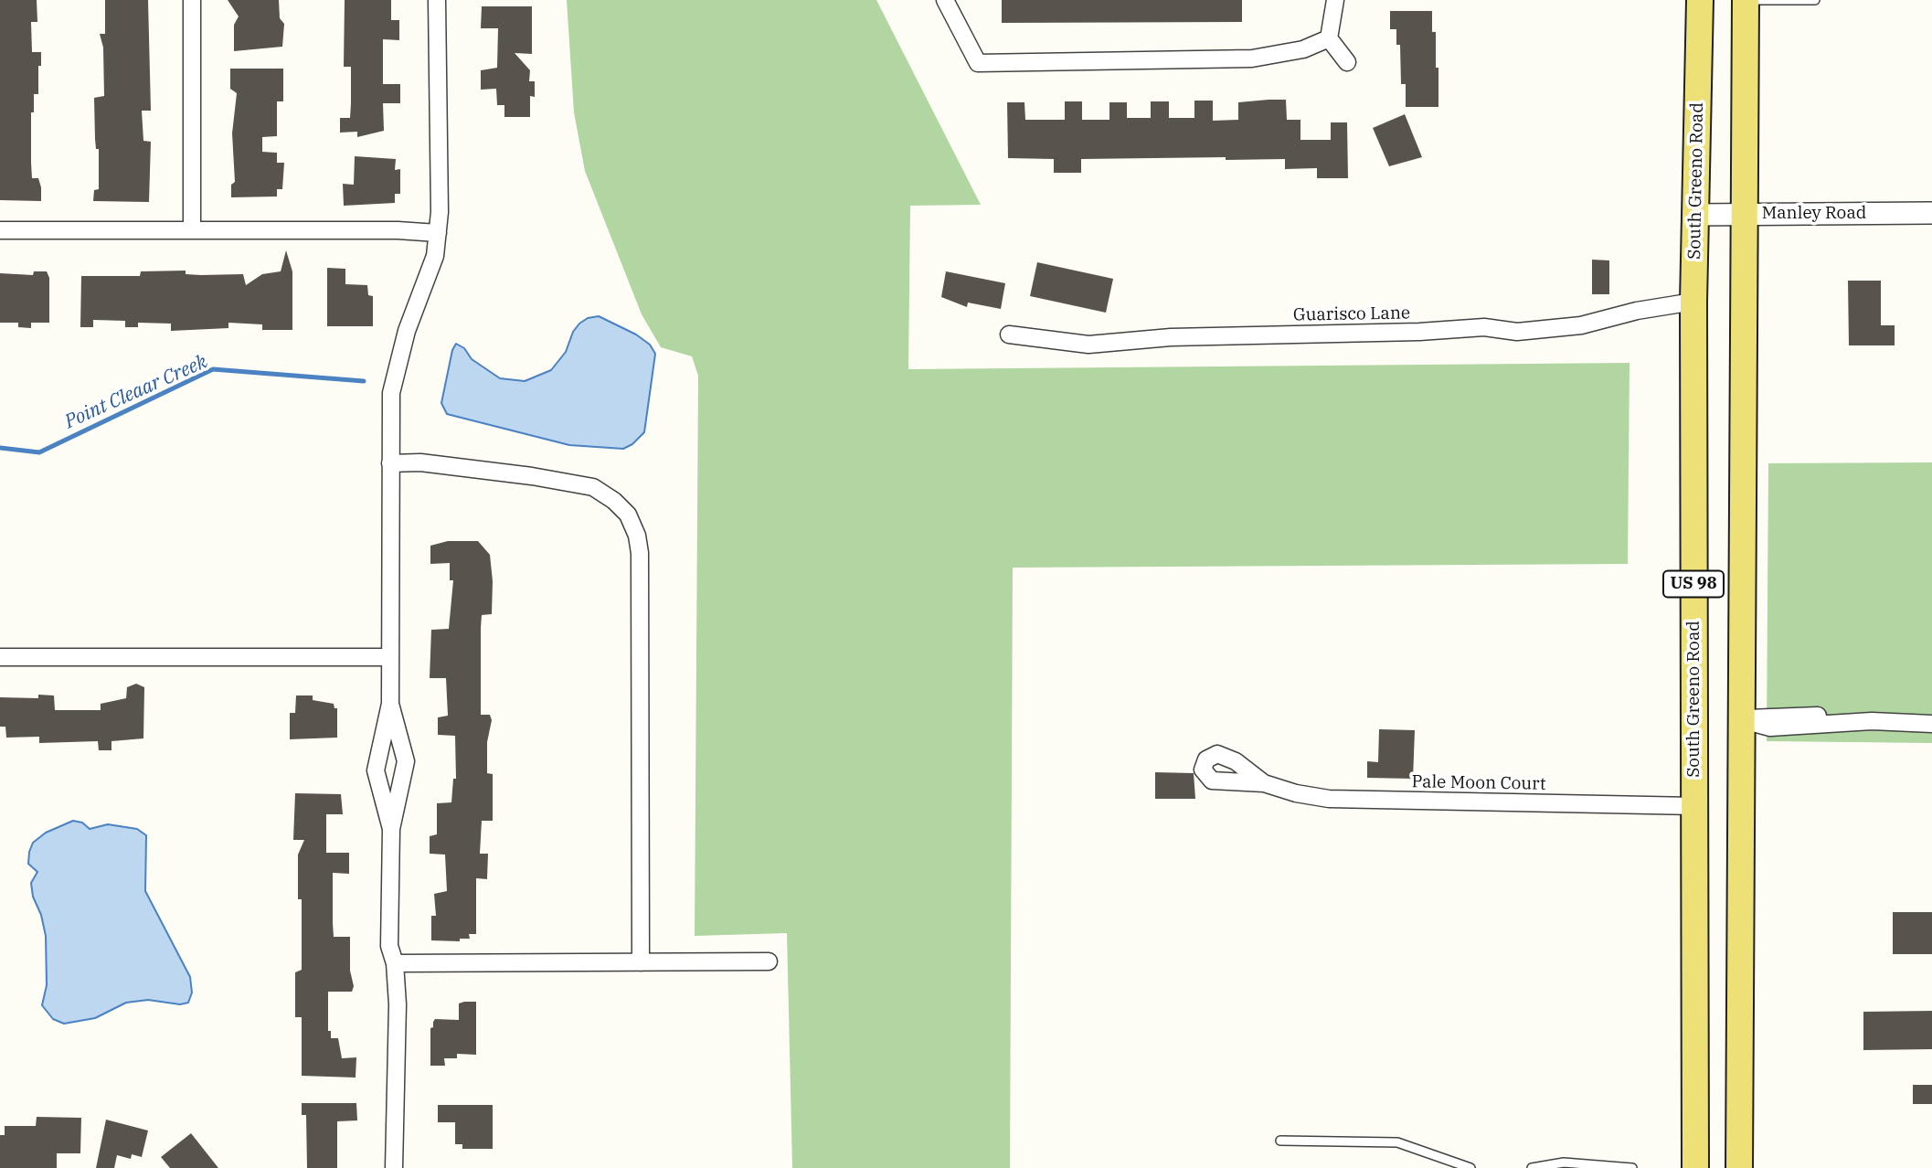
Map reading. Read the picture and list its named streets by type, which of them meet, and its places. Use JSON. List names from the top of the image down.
{
  "streets": {
    "main road": ["South Greeno Road", "US 98"],
    "street": ["Manley Road", "Guarisco Lane", "Pale Moon Court"]
  },
  "crossings": [
    ["South Greeno Road", "Manley Road"],
    ["South Greeno Road", "Guarisco Lane"],
    ["South Greeno Road", "Pale Moon Court"],
    ["Manley Road", "US 98"]
  ],
  "water": ["Point Cleaar Creek"]
}
